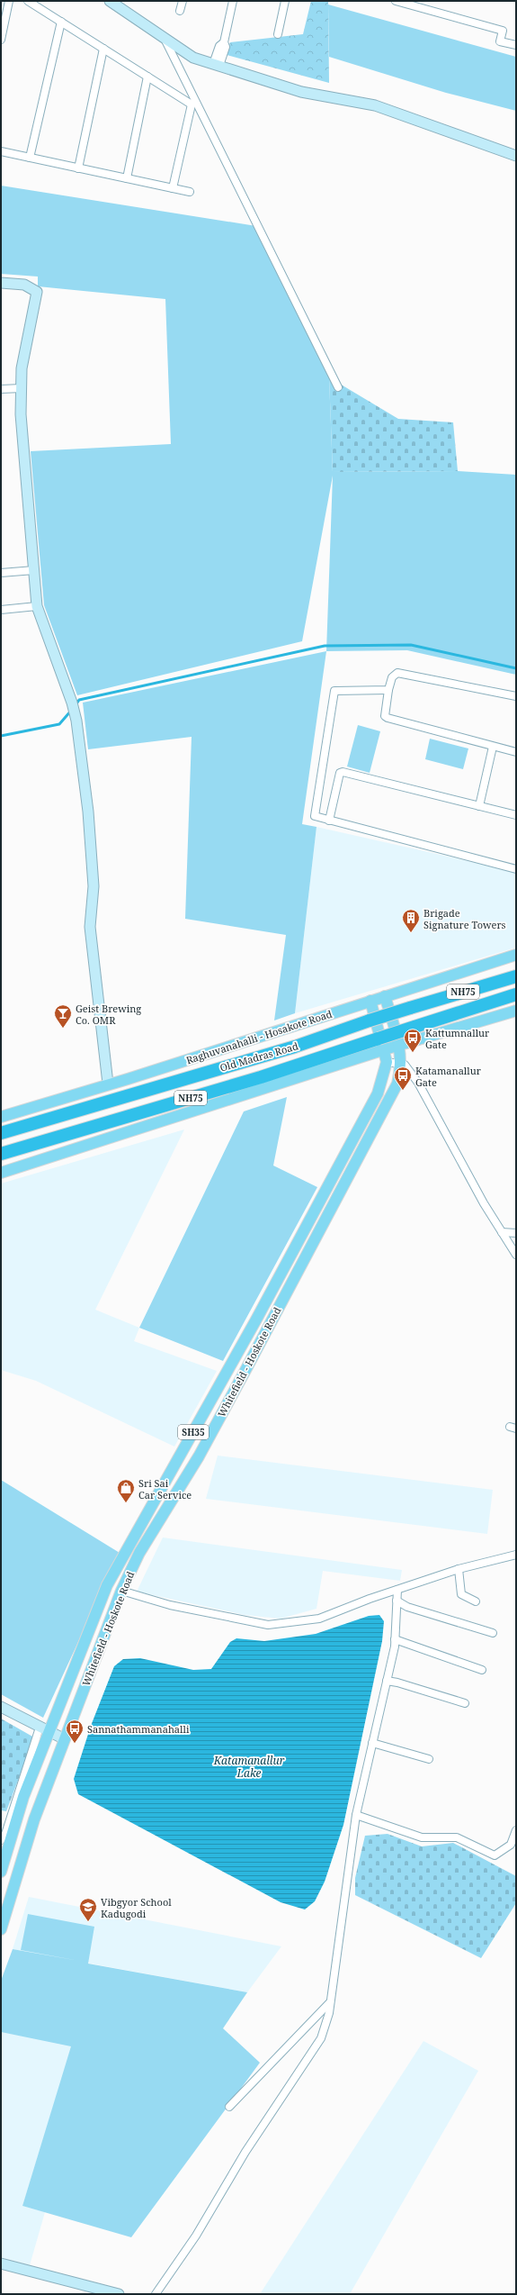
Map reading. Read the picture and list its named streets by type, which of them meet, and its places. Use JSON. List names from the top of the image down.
{
  "streets": {
    "highway": ["NH75", "Old Madras Road"],
    "main road": ["Raghuvanahalli - Hosakote Road", "Whitefield - Hoskote Road", "SH35"]
  },
  "crossings": [
    ["Raghuvanahalli - Hosakote Road", "Whitefield - Hoskote Road"]
  ],
  "water": ["Katamanallur Lake"],
  "places": {
    "building": ["Brigade Signature Towers"],
    "bar": ["Geist Brewing Co. OMR"],
    "bus stop": ["Kattumnallur Gate", "Katamanallur Gate", "Sannathammanahalli"],
    "shop": ["Sri Sai Car Service"],
    "school or university": ["Vibgyor School Kadugodi"]
  }
}
